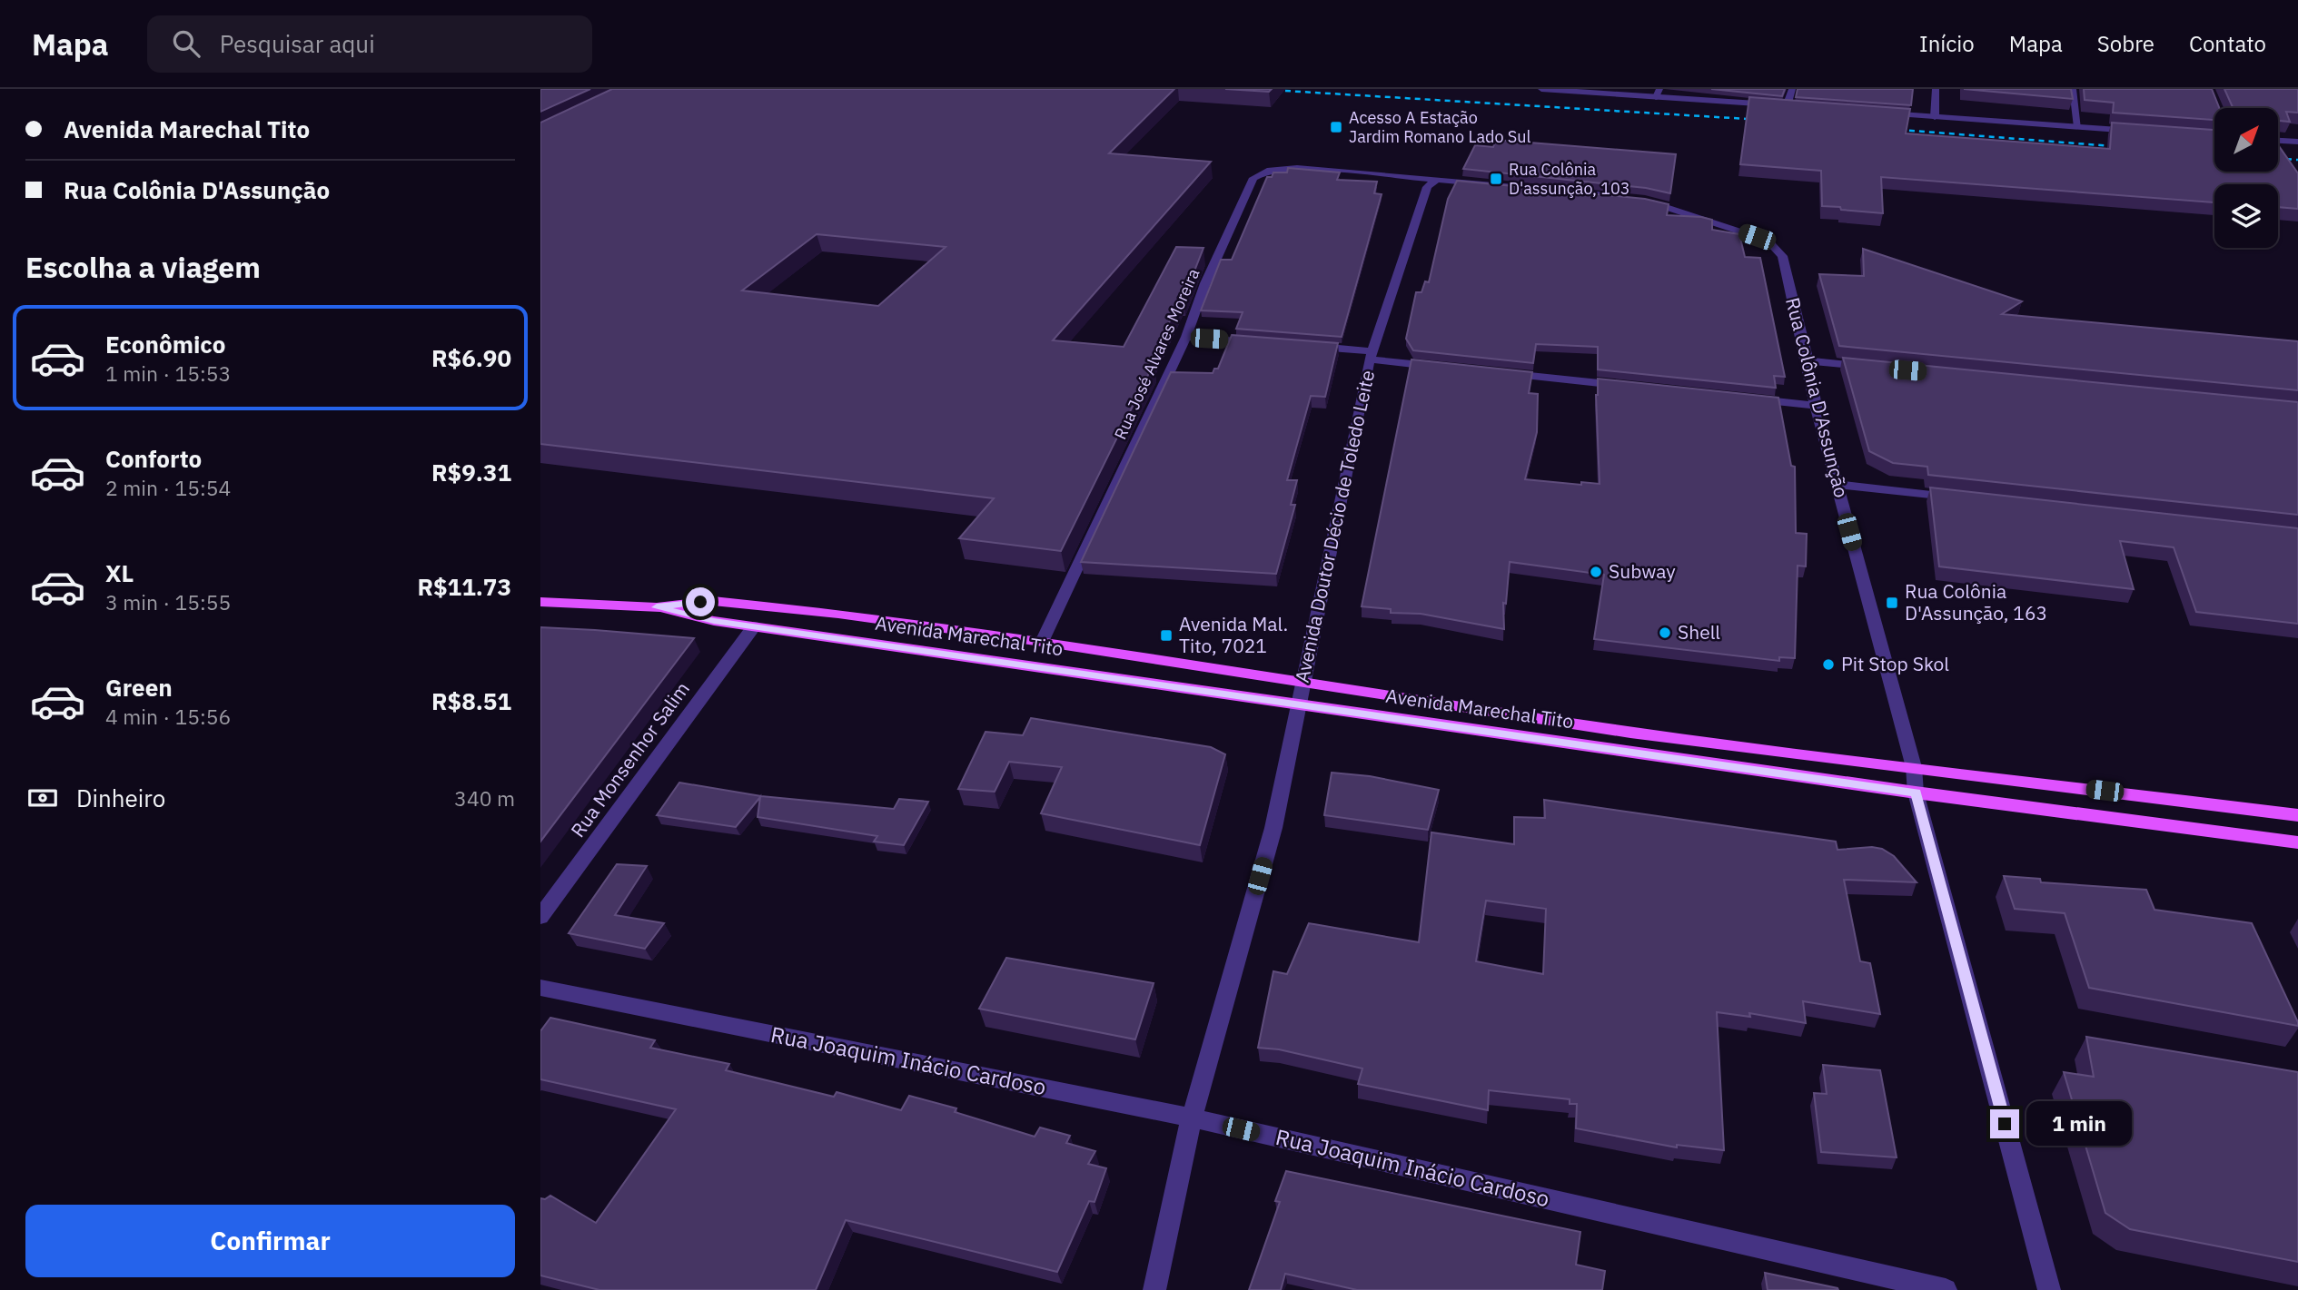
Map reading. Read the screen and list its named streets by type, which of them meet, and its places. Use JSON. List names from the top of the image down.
{
  "streets": {
    "main road": ["Avenida Marechal Tito"],
    "street": [
      "Rua José Alvares Moreira",
      "Rua Colônia D'Assunção",
      "Avenida Doutor Décio de Toledo Leite",
      "Rua Monsenhor Salim",
      "Rua Joaquim Inácio Cardoso"
    ]
  },
  "crossings": [
    ["Rua José Alvares Moreira", "Avenida Doutor Décio de Toledo Leite"],
    ["Rua José Alvares Moreira", "Avenida Marechal Tito"],
    ["Rua Colônia D'Assunção", "Avenida Marechal Tito"],
    ["Avenida Doutor Décio de Toledo Leite", "Avenida Marechal Tito"],
    ["Avenida Doutor Décio de Toledo Leite", "Rua Joaquim Inácio Cardoso"],
    ["Avenida Marechal Tito", "Rua Monsenhor Salim"]
  ],
  "places": {
    "transit": [
      "Acesso A Estação Jardim Romano Lado Sul",
      "Rua Colônia D'assunção, 103",
      "Rua Colônia D'Assunção, 163",
      "Avenida Mal. Tito, 7021"
    ],
    "other": ["Subway", "Shell", "Pit Stop Skol"]
  },
  "north": "top right",
  "page": {
    "header": "Mapa",
    "search": "Pesquisar aqui",
    "nav": [
      "Início",
      "Mapa",
      "Sobre",
      "Contato"
    ],
    "banner": ["Avenida Marechal Tito", "Rua Colônia D'Assunção"],
    "heading": "Escolha a viagem",
    "list": [
      {
        "name": "Econômico",
        "note": "1 min · 15:53",
        "value": "R$6.90"
      },
      {
        "name": "Conforto",
        "note": "2 min · 15:54",
        "value": "R$9.31"
      },
      {
        "name": "XL",
        "note": "3 min · 15:55",
        "value": "R$11.73"
      },
      {
        "name": "Green",
        "note": "4 min · 15:56",
        "value": "R$8.51"
      }
    ],
    "pay": ["Dinheiro", "340 m"],
    "bubble": "1 min",
    "buttons": "Confirmar"
  }
}
